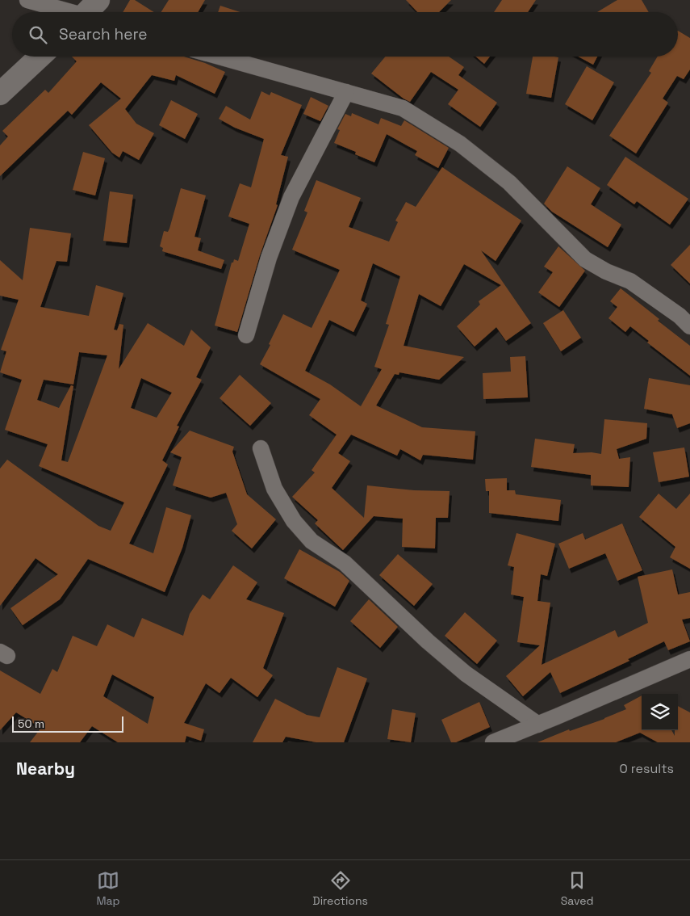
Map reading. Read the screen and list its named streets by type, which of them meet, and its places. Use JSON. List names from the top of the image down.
{
  "scale_bar": "50 m",
  "page": {
    "search": "Search here",
    "scale": "50 m",
    "heading": ["Nearby", "0 results"],
    "nav": ["Map", "Directions", "Saved"]
  }
}
